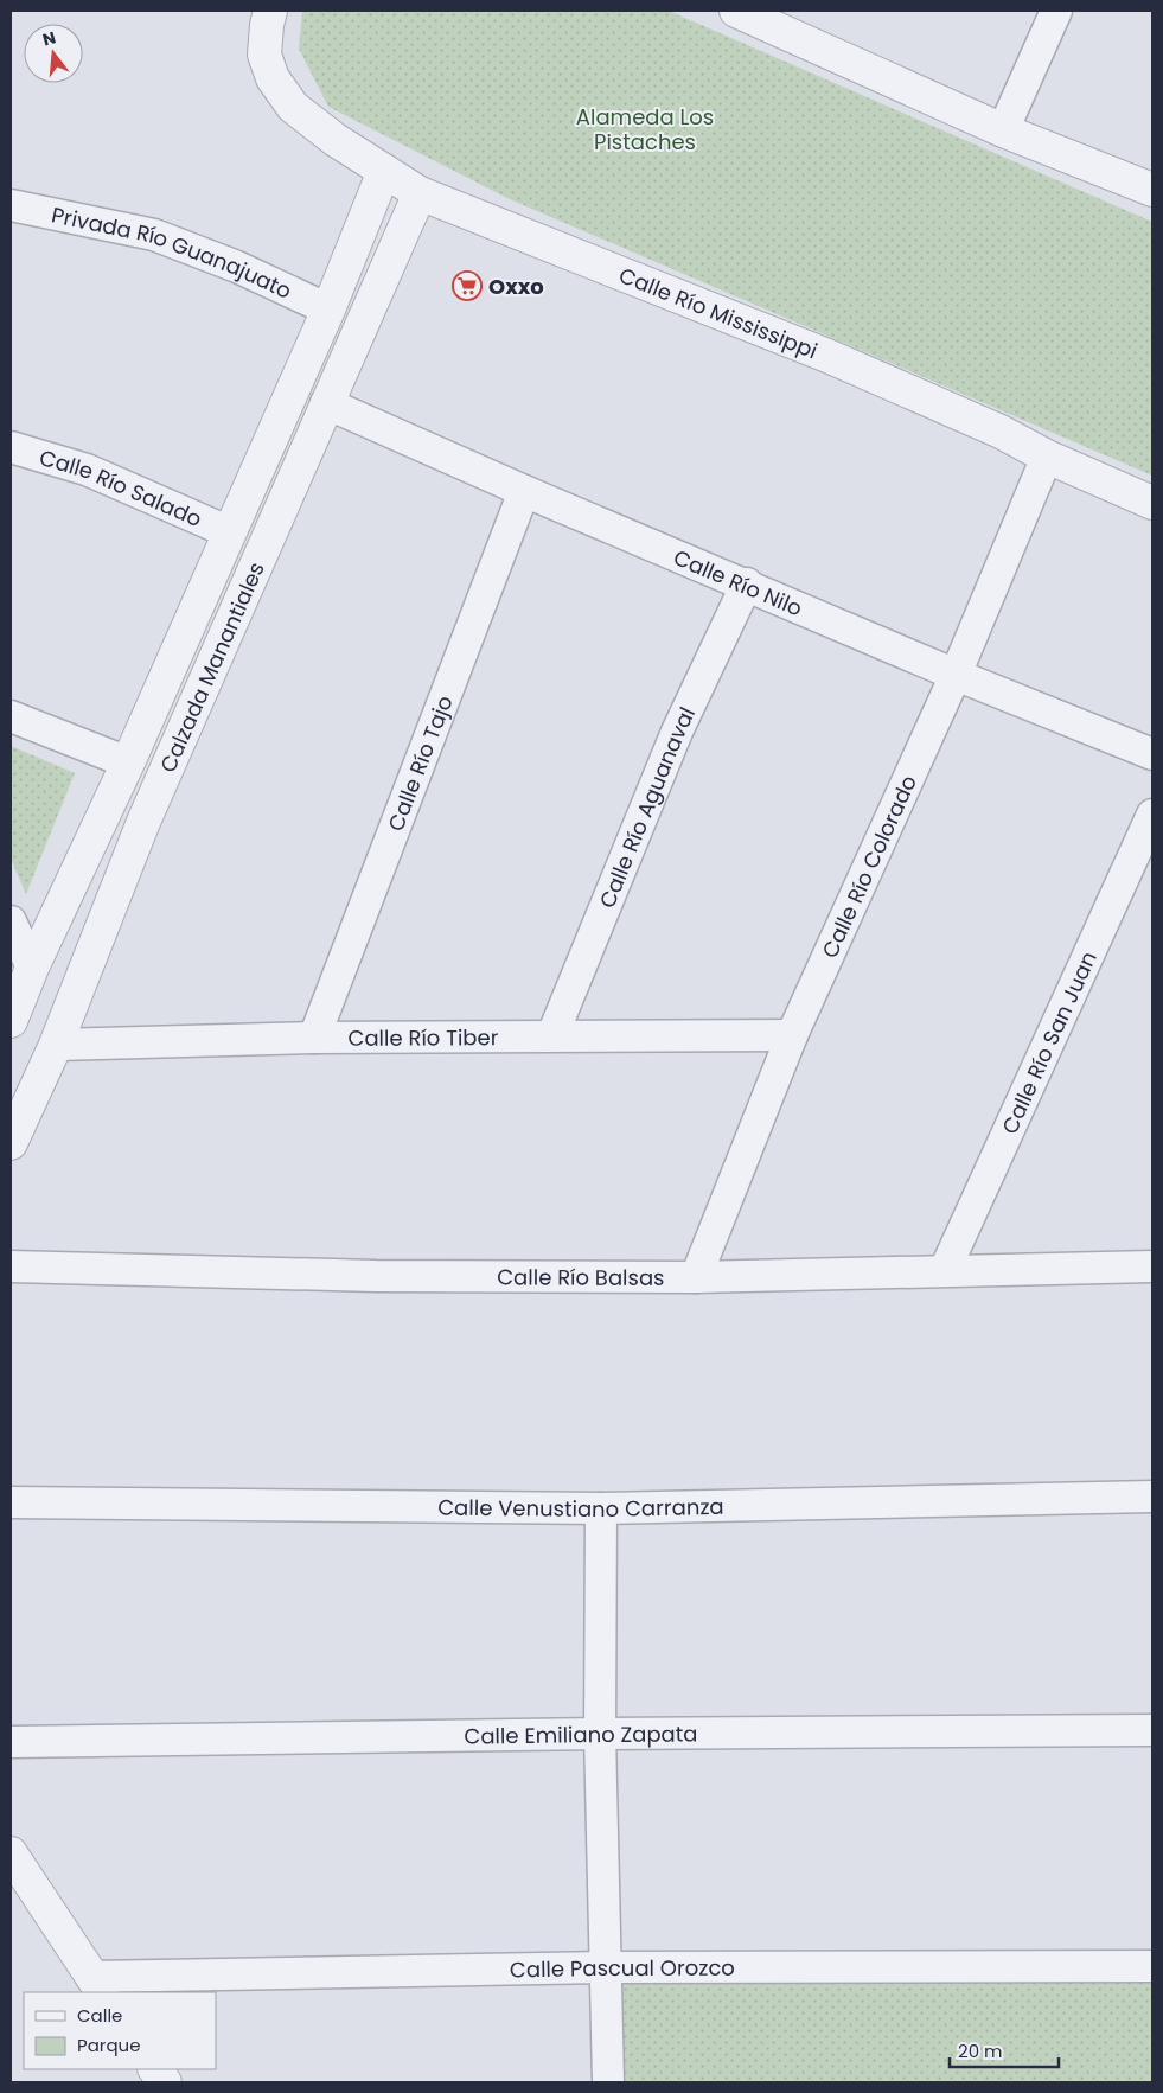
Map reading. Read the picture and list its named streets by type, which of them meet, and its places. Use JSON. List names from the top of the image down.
{
  "streets": {
    "street": [
      "Privada Río Guanajuato",
      "Calle Río Mississippi",
      "Calle Río Salado",
      "Calle Río Nilo",
      "Calzada Manantiales",
      "Calle Río Tajo",
      "Calle Río Aguanaval",
      "Calle Río Colorado",
      "Calle Río Tiber",
      "Calle Río San Juan",
      "Calle Río Balsas",
      "Calle Venustiano Carranza",
      "Calle Emiliano Zapata",
      "Calle Pascual Orozco"
    ]
  },
  "crossings": [
    ["Privada Río Guanajuato", "Calzada Manantiales"],
    ["Calle Río Mississippi", "Calzada Manantiales"],
    ["Calle Río Mississippi", "Calle Río Colorado"],
    ["Calle Río Salado", "Calzada Manantiales"],
    ["Calle Río Nilo", "Calzada Manantiales"],
    ["Calle Río Nilo", "Calle Río Tajo"],
    ["Calle Río Nilo", "Calle Río Aguanaval"],
    ["Calle Río Nilo", "Calle Río Colorado"],
    ["Calzada Manantiales", "Calle Río Tiber"],
    ["Calle Río Tajo", "Calle Río Tiber"],
    ["Calle Río Aguanaval", "Calle Río Tiber"],
    ["Calle Río Colorado", "Calle Río Tiber"],
    ["Calle Río Colorado", "Calle Río Balsas"],
    ["Calle Río San Juan", "Calle Río Balsas"]
  ],
  "parks": ["Alameda Los Pistaches"],
  "places": {
    "supermarket": ["Oxxo"]
  },
  "legend": ["Calle", "Parque"],
  "scale_bar": "20 m",
  "north": "top"
}
